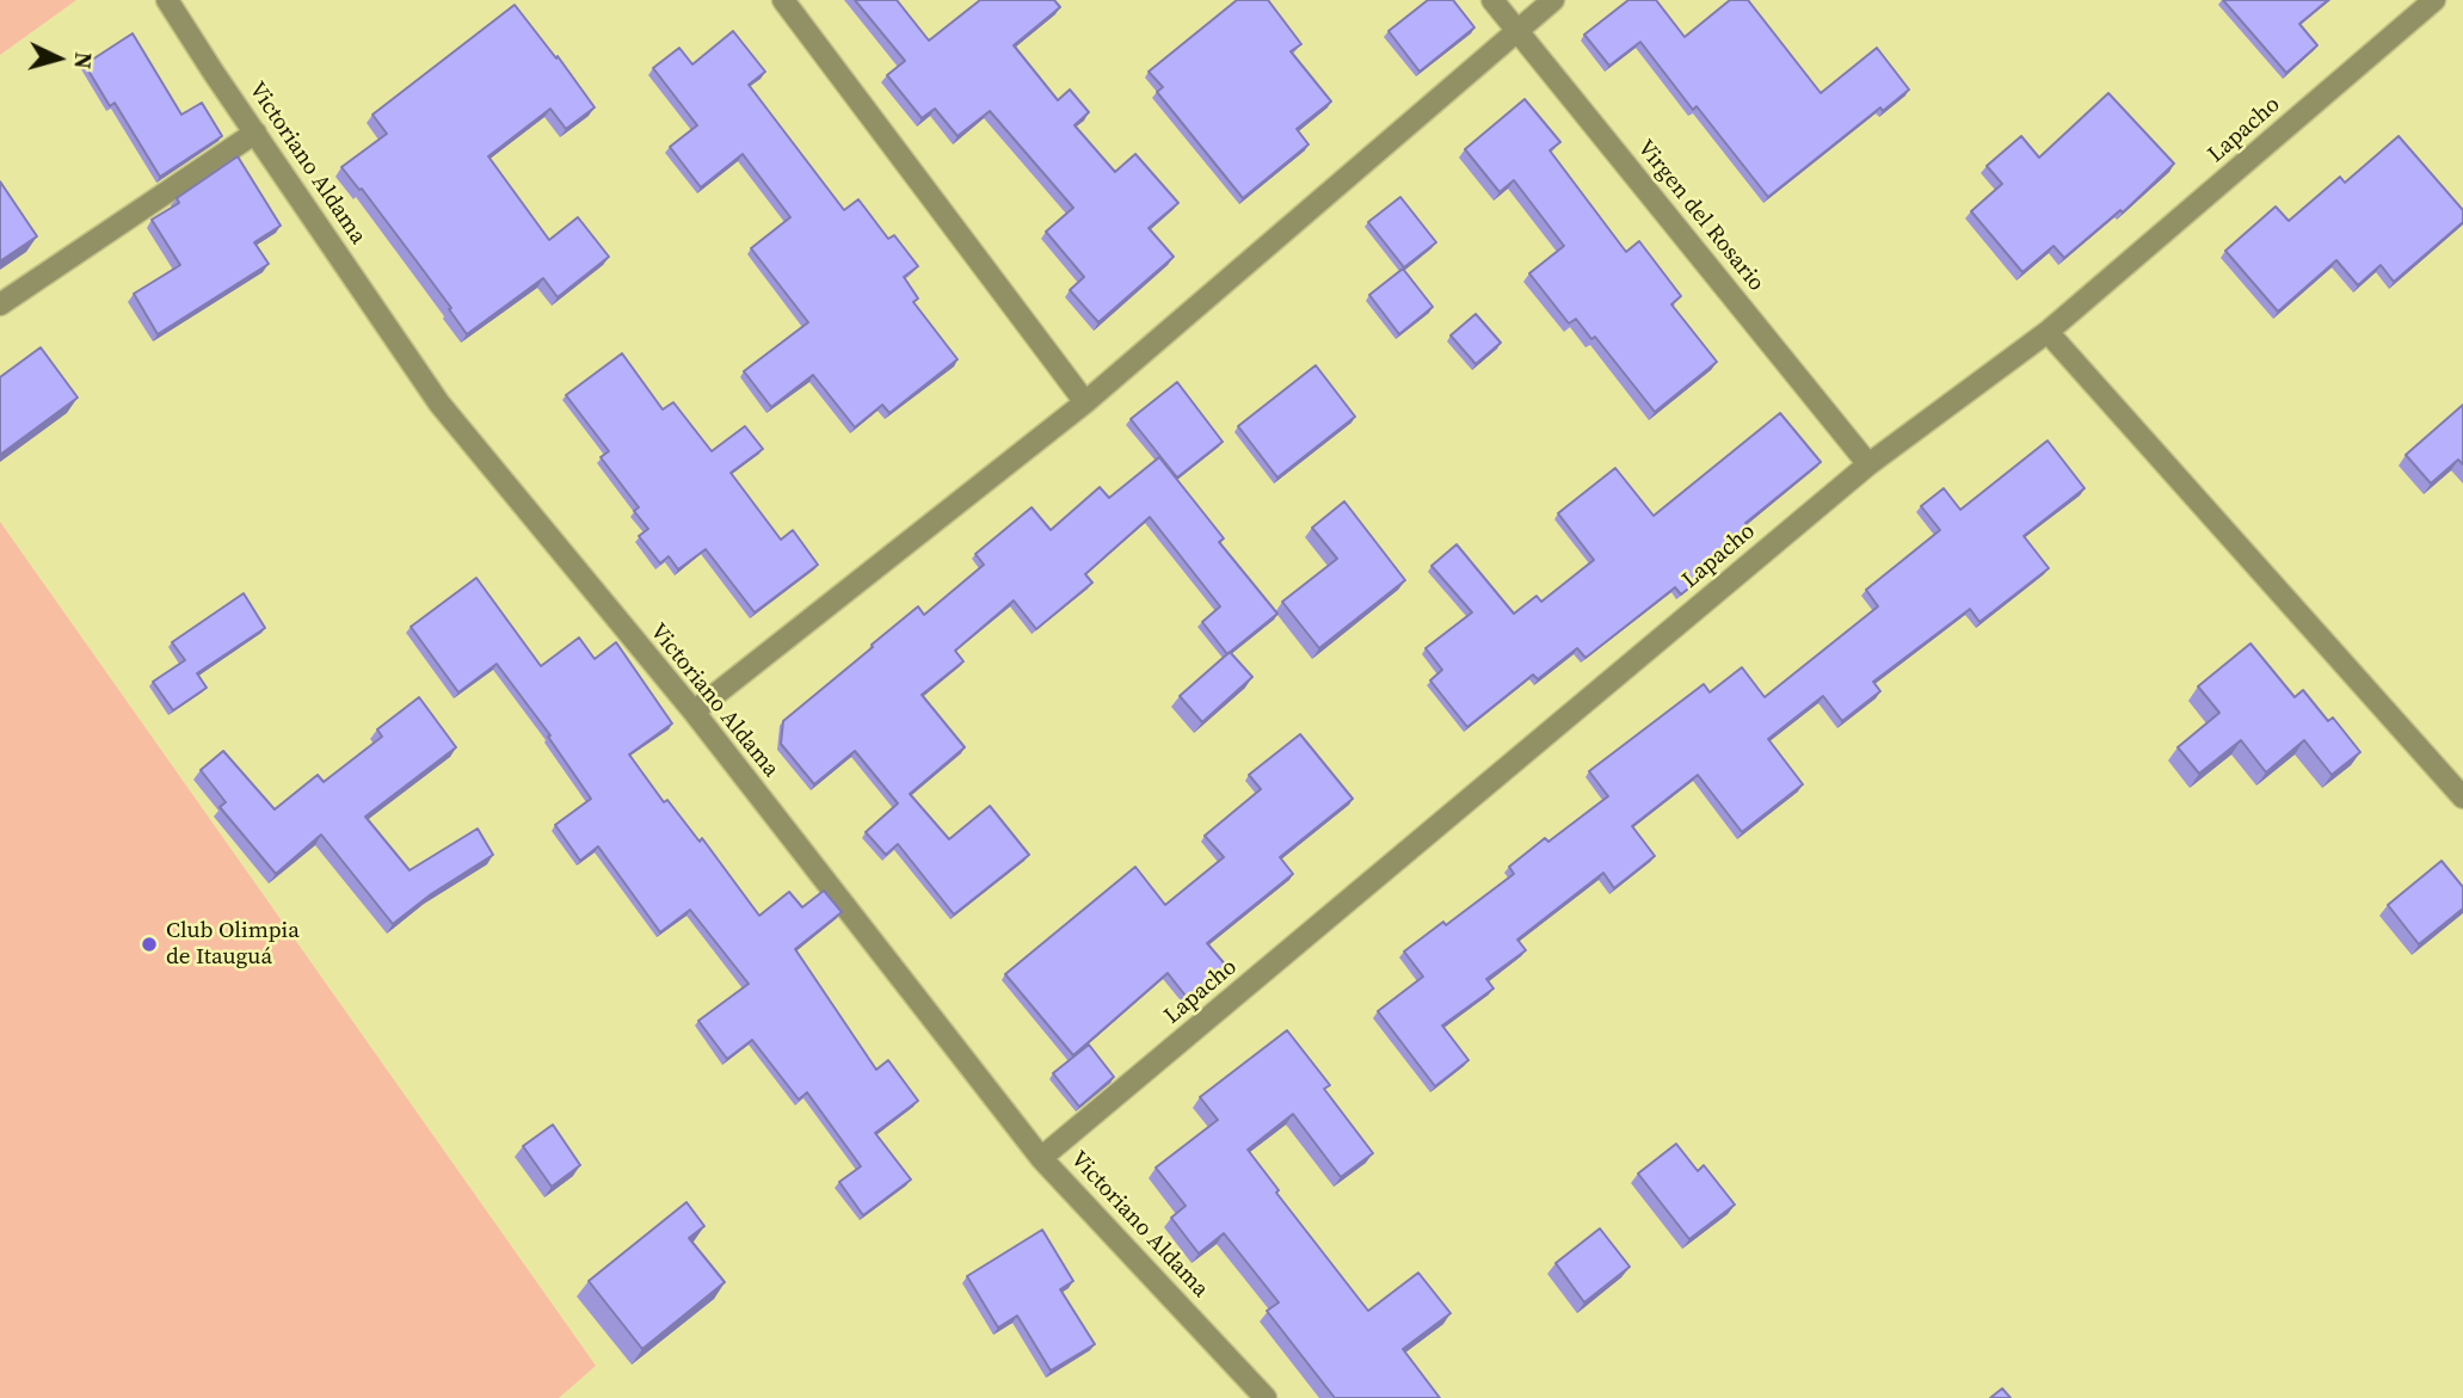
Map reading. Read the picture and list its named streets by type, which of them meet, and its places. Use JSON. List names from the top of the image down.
{
  "streets": {
    "street": ["Lapacho", "Victoriano Aldama", "Virgen del Rosario"]
  },
  "crossings": [
    ["Lapacho", "Victoriano Aldama"],
    ["Lapacho", "Virgen del Rosario"]
  ],
  "places": ["Club Olimpia de Itauguá"],
  "north": "right"
}
